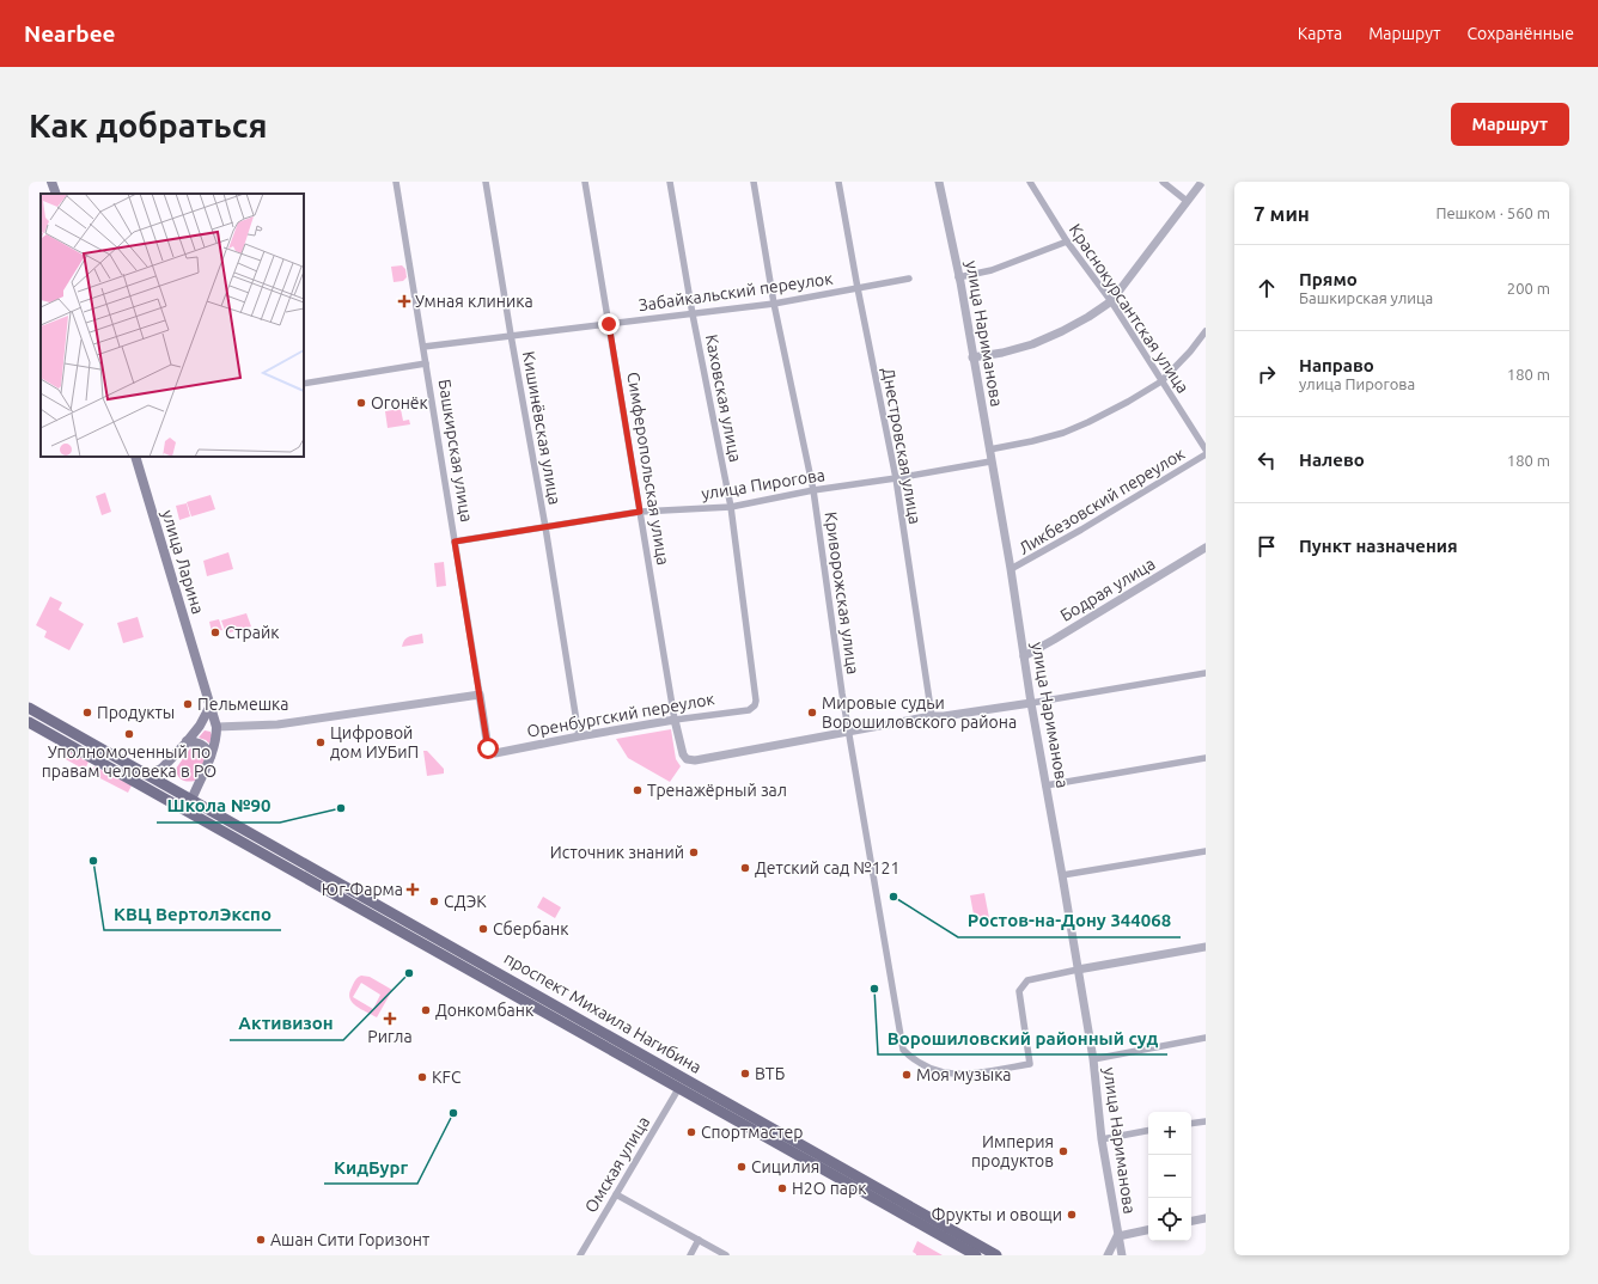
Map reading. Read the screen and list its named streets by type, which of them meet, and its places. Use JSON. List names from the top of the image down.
{
  "streets": {
    "main road": ["улица Ларина", "проспект Михаила Нагибина"],
    "street": [
      "Забайкальский переулок",
      "Краснокурсантская улица",
      "улица Нариманова",
      "Каховская улица",
      "Кишинёвская улица",
      "Днестровская улица",
      "Башкирская улица",
      "Симферопольская улица",
      "улица Пирогова",
      "Ликбезовский переулок",
      "Бодрая улица",
      "Криворожская улица",
      "Оренбургский переулок",
      "Омская улица"
    ]
  },
  "crossings": [
    ["Забайкальский переулок", "Каховская улица"],
    ["Забайкальский переулок", "Кишинёвская улица"],
    ["Забайкальский переулок", "Днестровская улица"],
    ["Забайкальский переулок", "Башкирская улица"],
    ["Забайкальский переулок", "Симферопольская улица"],
    ["Забайкальский переулок", "Криворожская улица"],
    ["улица Нариманова", "улица Пирогова"],
    ["улица Нариманова", "Ликбезовский переулок"],
    ["улица Нариманова", "Бодрая улица"],
    ["улица Нариманова", "Криворожская улица"],
    ["Каховская улица", "улица Пирогова"],
    ["Каховская улица", "Оренбургский переулок"],
    ["Кишинёвская улица", "улица Пирогова"],
    ["Кишинёвская улица", "Оренбургский переулок"],
    ["Днестровская улица", "улица Пирогова"],
    ["Башкирская улица", "улица Пирогова"],
    ["Башкирская улица", "Оренбургский переулок"],
    ["Симферопольская улица", "улица Пирогова"],
    ["Симферопольская улица", "Криворожская улица"],
    ["Симферопольская улица", "Оренбургский переулок"],
    ["улица Пирогова", "Криворожская улица"],
    ["проспект Михаила Нагибина", "Омская улица"]
  ],
  "places": {
    "health": ["Умная клиника", "Юг-Фарма", "Ригла"],
    "other": [
      "Огонёк",
      "Страйк",
      "Пельмешка",
      "Продукты",
      "Мировые судьи Ворошиловского района",
      "Уполномоченный по правам человека в РО",
      "Цифровой дом ИУБиП",
      "Тренажёрный зал",
      "Школа №90",
      "Источник знаний",
      "КВЦ ВертолЭкспо",
      "Детский сад №121",
      "Ростов-на-Дону 344068",
      "СДЭК",
      "Сбербанк",
      "Активизон",
      "Ворошиловский районный суд",
      "Донкомбанк",
      "ВТБ",
      "Моя музыка",
      "KFC",
      "КидБург",
      "Спортмастер",
      "Империя продуктов",
      "Сицилия",
      "H2O парк",
      "Фрукты и овощи",
      "Ашан Сити Горизонт"
    ]
  },
  "page": {
    "header": "Nearbee",
    "nav": ["Карта", "Маршрут", "Сохранённые"],
    "buttons": "Маршрут",
    "title": "Как добраться",
    "heading": ["7 мин", "Пешком · 560 m"],
    "list": [
      ["Прямо", "Башкирская улица", "200 m"],
      ["Направо", "улица Пирогова", "180 m"],
      ["Налево", "180 m"],
      "Пункт назначения"
    ],
    "map_buttons": ["+", "−"]
  }
}
